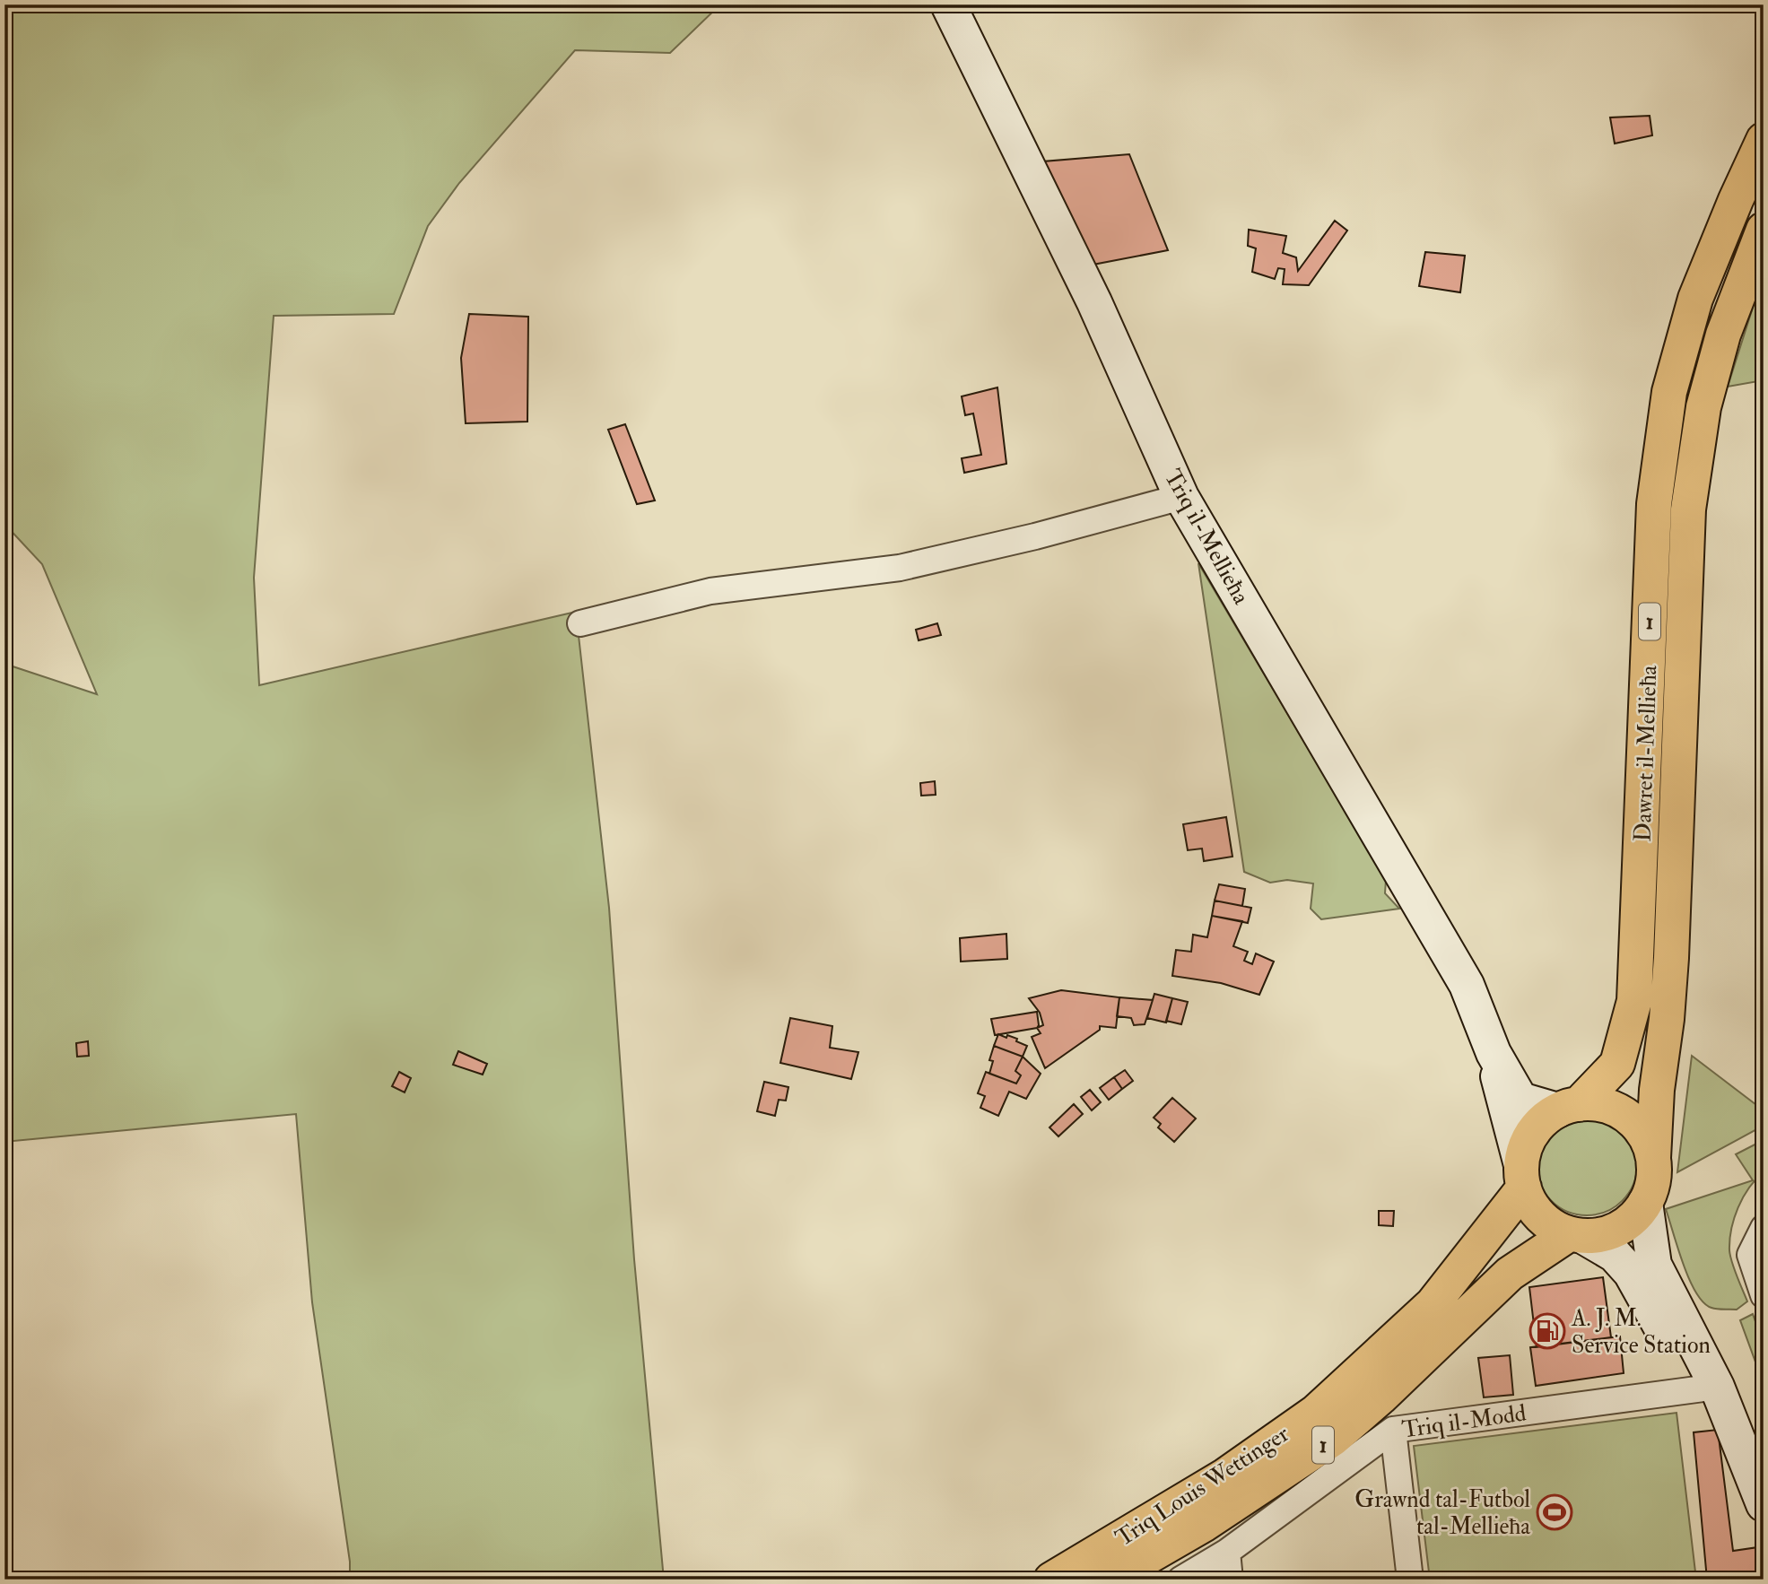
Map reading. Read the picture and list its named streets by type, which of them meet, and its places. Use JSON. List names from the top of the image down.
{
  "streets": {
    "highway": ["1", "Dawret il-Mellieħa", "Triq Louis Wettinger"],
    "main road": ["Triq il-Mellieħa"],
    "street": ["Triq il-Modd"]
  },
  "crossings": [
    ["Triq il-Mellieħa", "Dawret il-Mellieħa"],
    ["Triq il-Mellieħa", "Triq Louis Wettinger"],
    ["Dawret il-Mellieħa", "Triq Louis Wettinger"]
  ],
  "places": {
    "fuel station": ["A. J. M. Service Station"],
    "sports": ["Grawnd tal-Futbol tal-Mellieħa"]
  }
}
